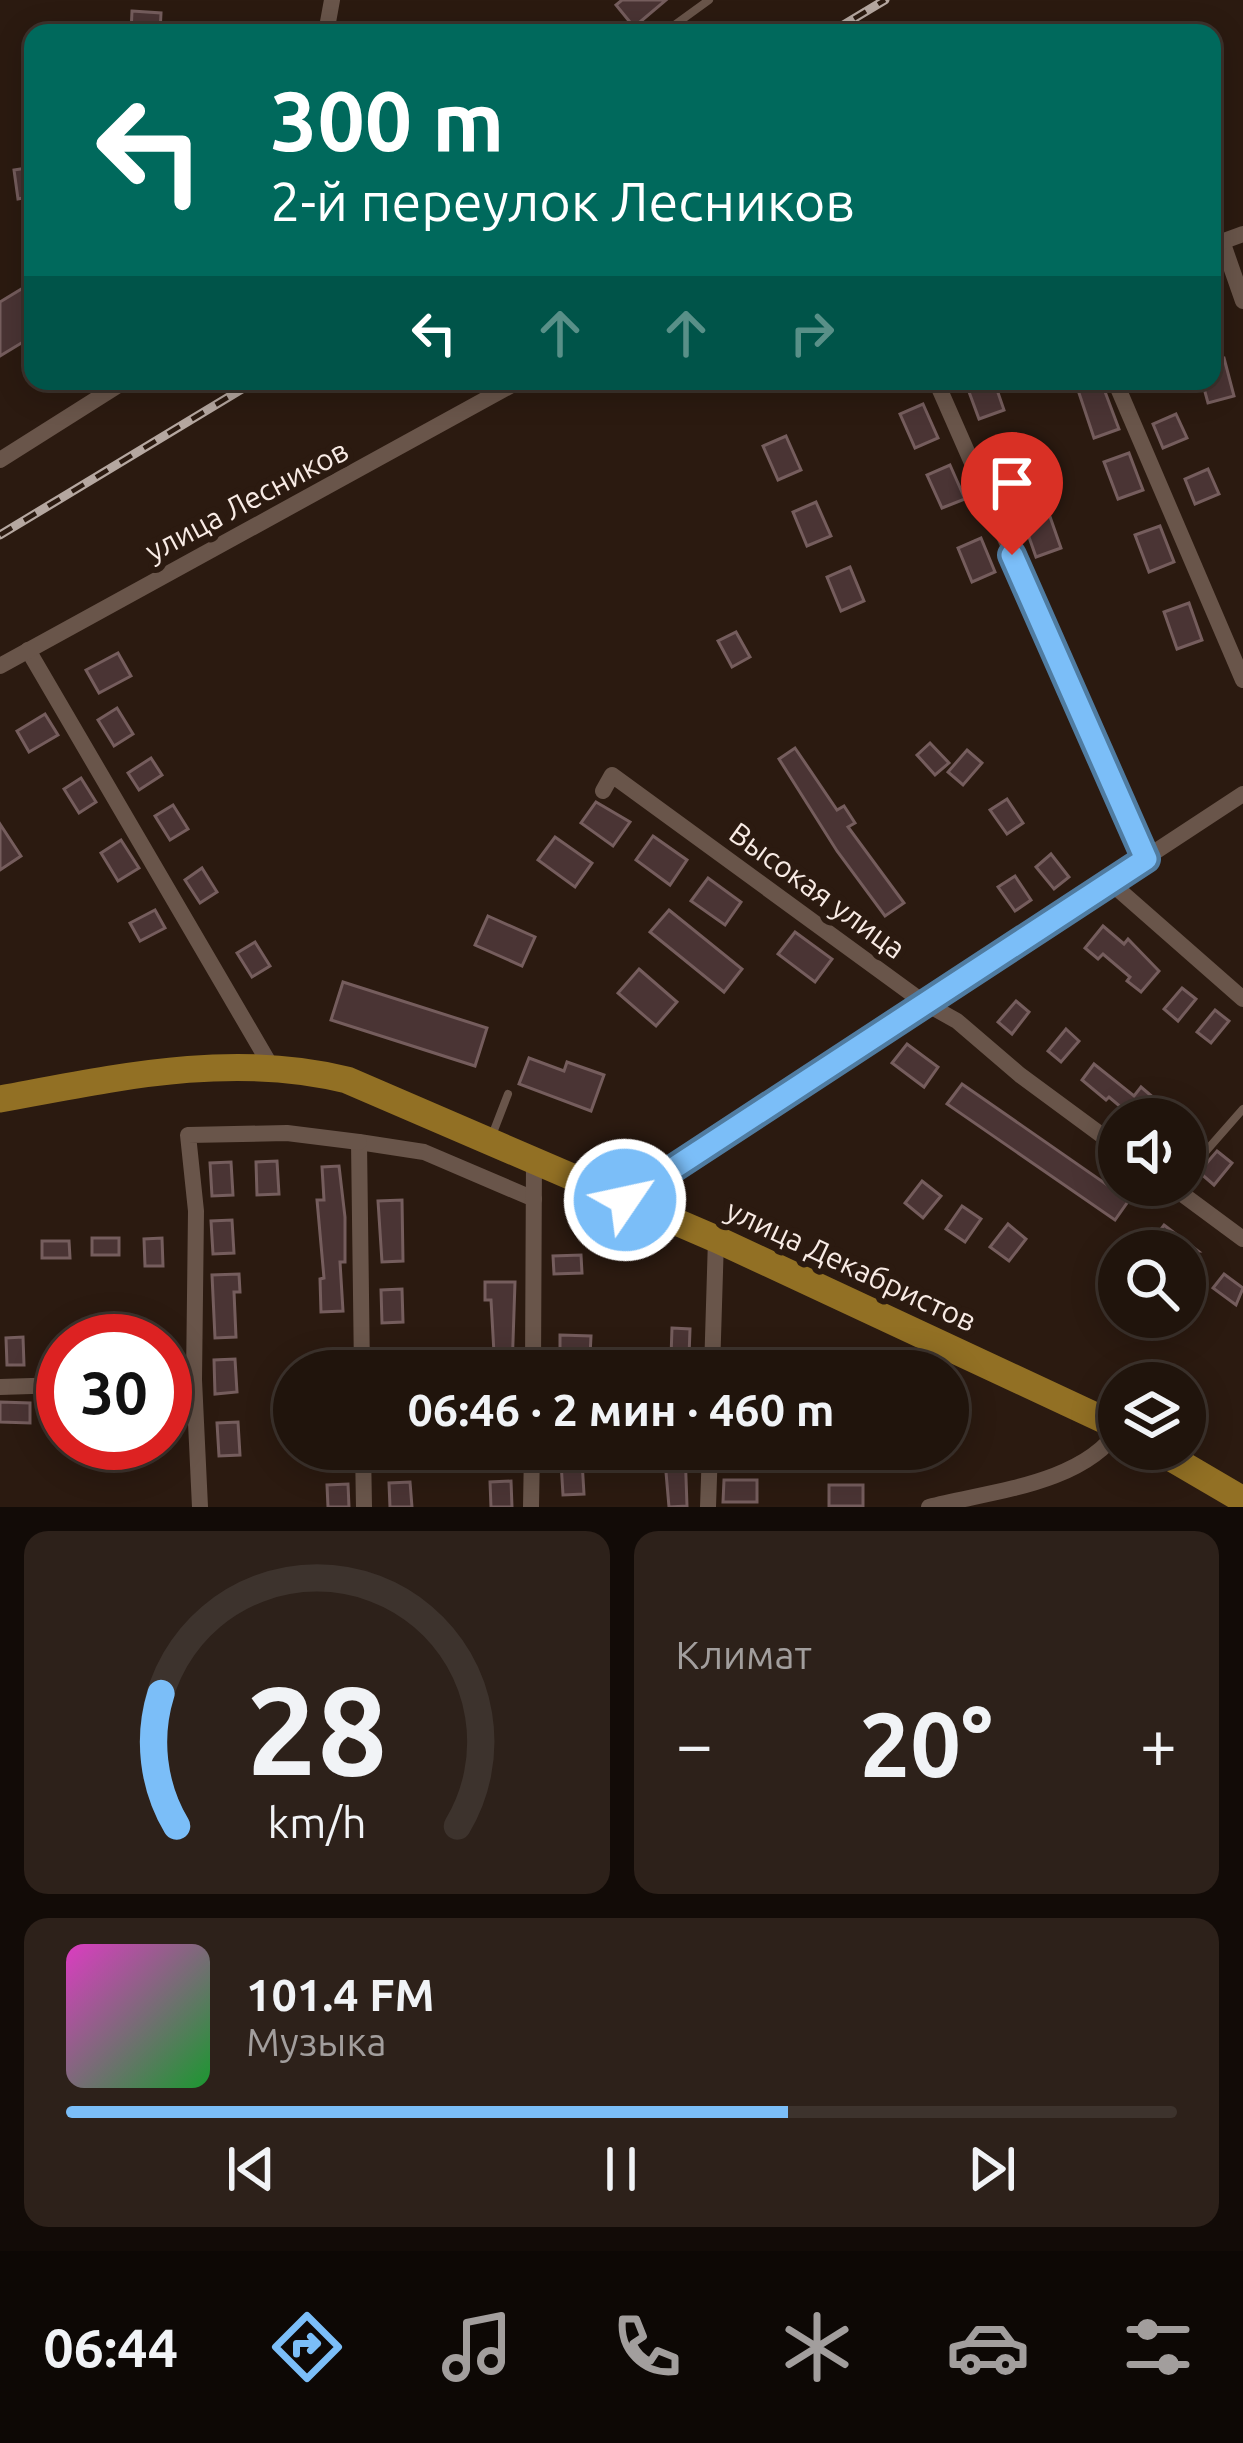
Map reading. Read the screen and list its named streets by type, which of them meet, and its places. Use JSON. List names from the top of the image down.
{
  "streets": {
    "main road": ["улица Декабристов"],
    "street": ["улица Лесников", "Высокая улица"]
  },
  "page": {
    "turn": ["300 m", "2-й переулок Лесников"],
    "limit": "30",
    "trip": "06:46 · 2 мин · 460 m",
    "tile": "Климат",
    "heat": ["−", "20°", "+"],
    "song": ["101.4 FM", "Музыка"],
    "tabs": "06:44",
    "gauge": ["28", "km/h"]
  }
}
